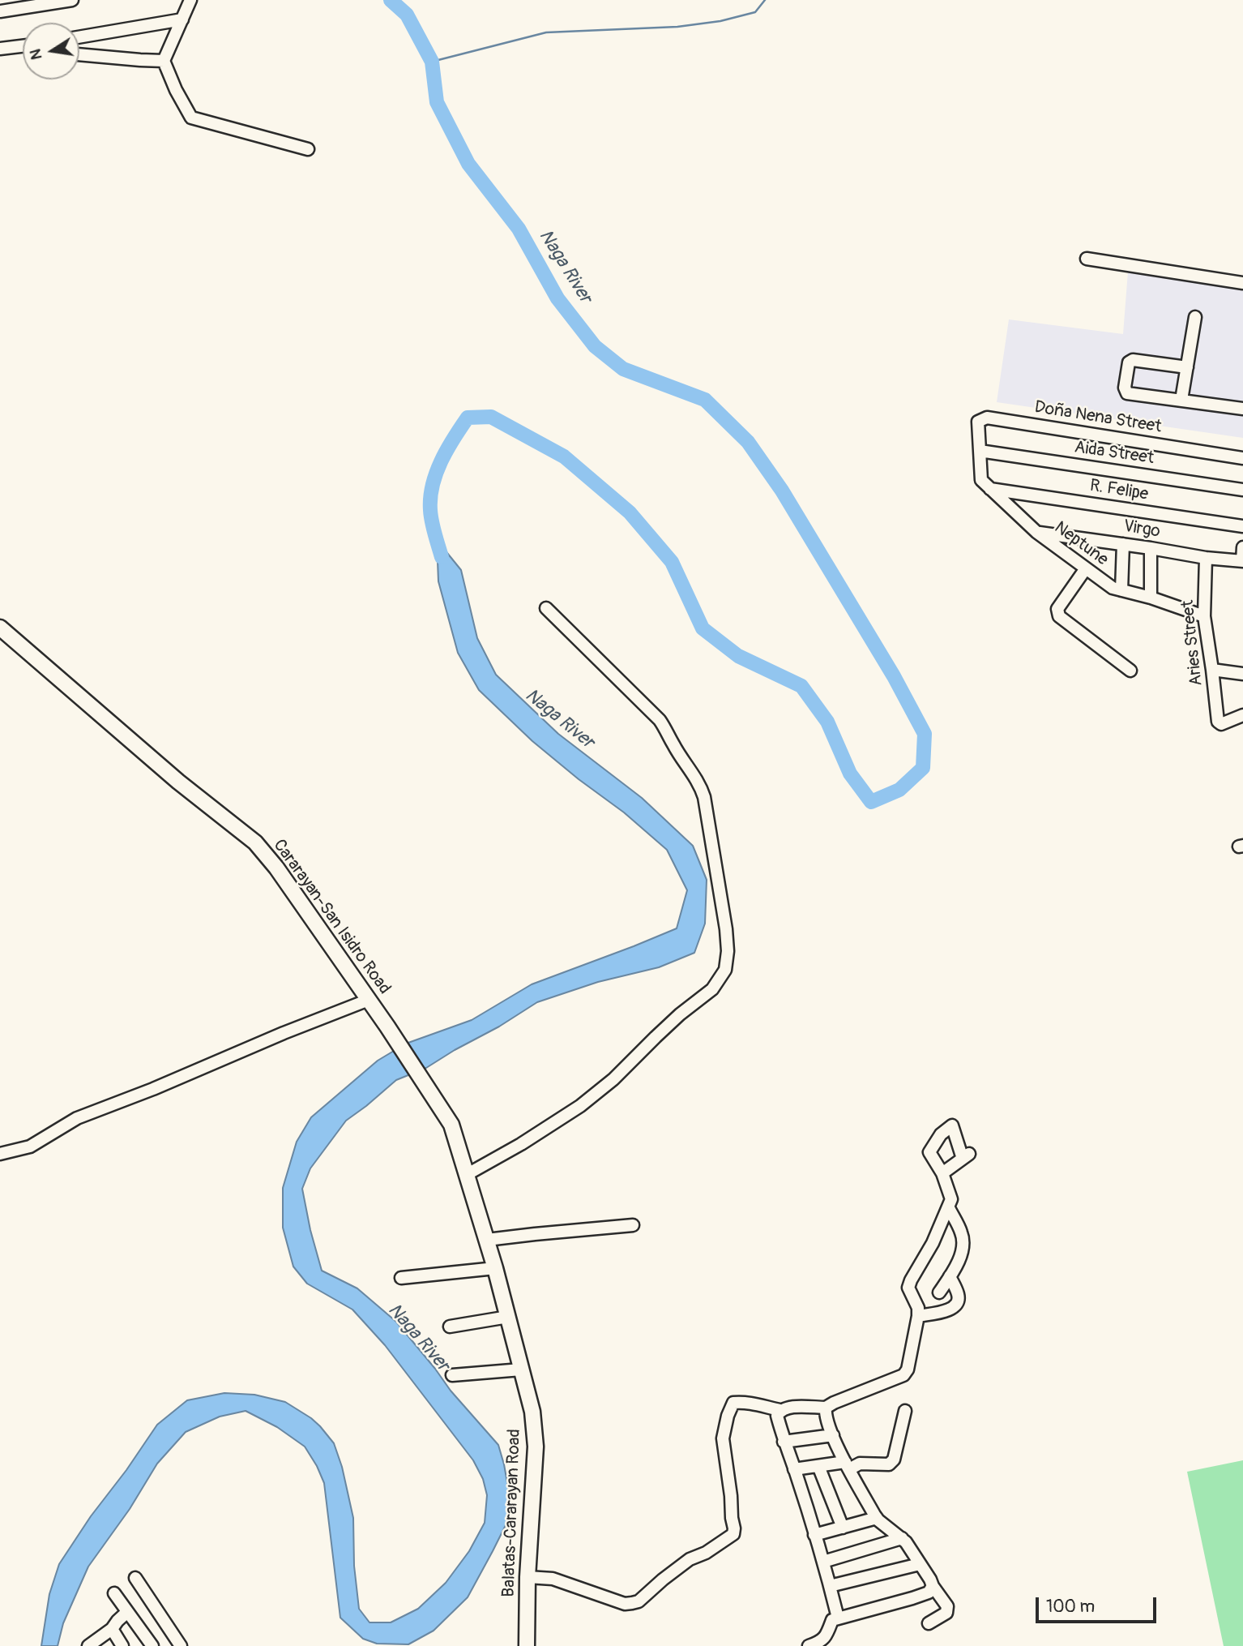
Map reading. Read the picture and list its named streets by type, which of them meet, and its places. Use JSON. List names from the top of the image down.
{
  "streets": {
    "main road": ["Cararayan-San Isidro Road", "Balatas-Cararayan Road"],
    "street": [
      "Doña Nena Street",
      "Aida Street",
      "R. Felipe",
      "Virgo",
      "Neptune",
      "Aries Street"
    ]
  },
  "crossings": [
    ["Doña Nena Street", "Aida Street"],
    ["Doña Nena Street", "Neptune"],
    ["Aida Street", "Neptune"],
    ["R. Felipe", "Neptune"],
    ["Virgo", "Neptune"],
    ["Virgo", "Aries Street"],
    ["Neptune", "Aries Street"],
    ["Cararayan-San Isidro Road", "Balatas-Cararayan Road"]
  ],
  "water": ["Naga River"],
  "scale_bar": "100 m",
  "north": "left"
}
